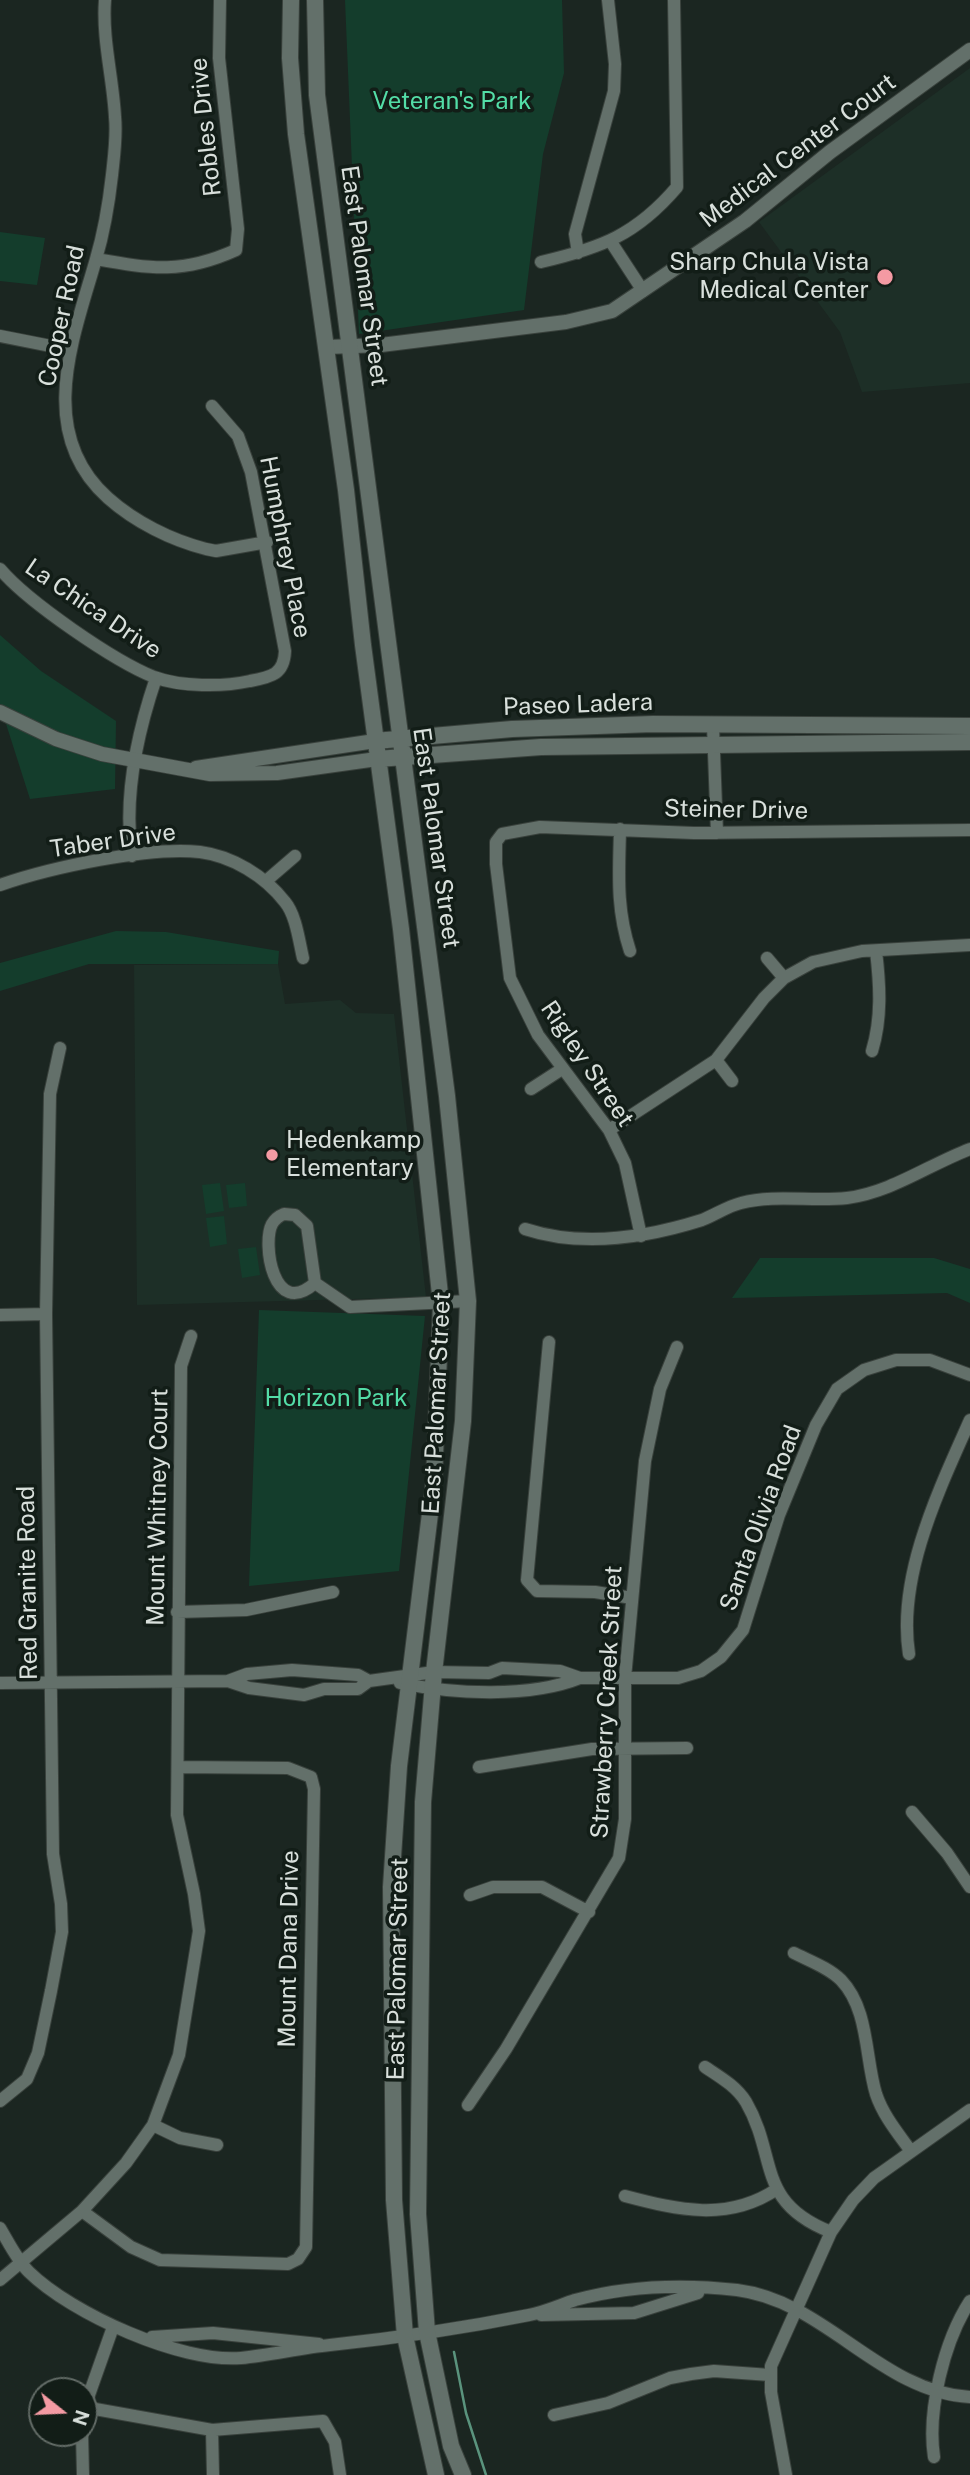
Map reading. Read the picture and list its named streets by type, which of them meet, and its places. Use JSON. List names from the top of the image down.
{
  "streets": {
    "main road": ["East Palomar Street", "Paseo Ladera"],
    "street": [
      "Robles Drive",
      "Medical Center Court",
      "Cooper Road",
      "Humphrey Place",
      "La Chica Drive",
      "Steiner Drive",
      "Taber Drive",
      "Rigley Street",
      "Mount Whitney Court",
      "Santa Olivia Road",
      "Red Granite Road",
      "Strawberry Creek Street",
      "Mount Dana Drive"
    ]
  },
  "crossings": [
    ["Robles Drive", "Cooper Road"],
    ["Medical Center Court", "East Palomar Street"],
    ["East Palomar Street", "Paseo Ladera"],
    ["East Palomar Street", "Santa Olivia Road"],
    ["Cooper Road", "Humphrey Place"],
    ["Humphrey Place", "La Chica Drive"],
    ["Steiner Drive", "Rigley Street"],
    ["Mount Whitney Court", "Santa Olivia Road"],
    ["Mount Whitney Court", "Mount Dana Drive"],
    ["Santa Olivia Road", "Red Granite Road"],
    ["Santa Olivia Road", "Strawberry Creek Street"]
  ],
  "parks": ["Veteran's Park", "Horizon Park"],
  "places": ["Sharp Chula Vista Medical Center", "Hedenkamp Elementary"],
  "north": "right"
}
